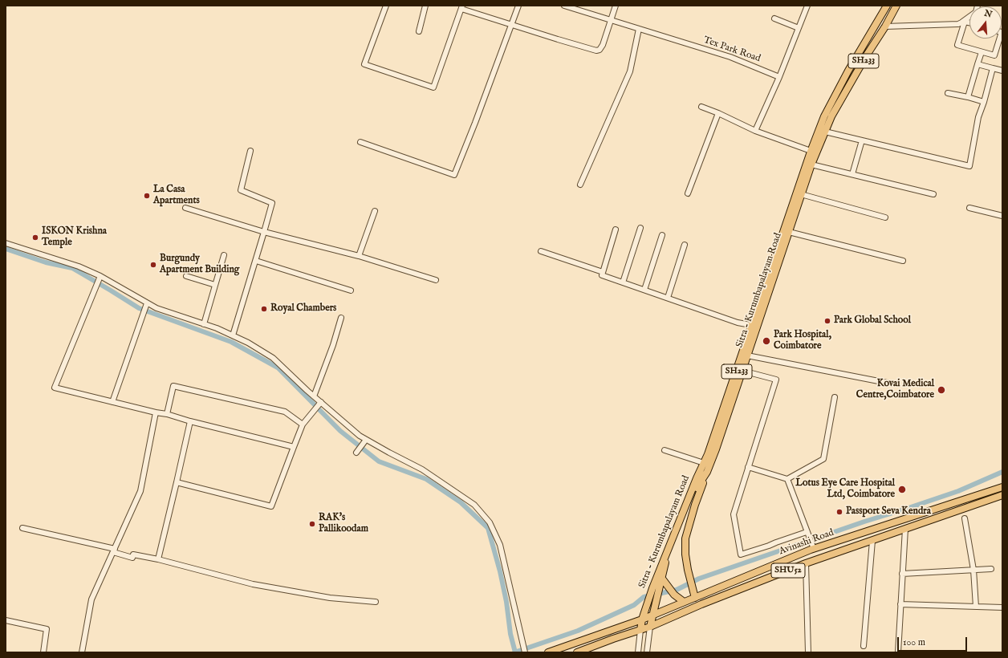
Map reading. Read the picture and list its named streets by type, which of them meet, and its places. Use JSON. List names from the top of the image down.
{
  "streets": {
    "main road": [
      "SH233",
      "Sitra - Kurumbapalayam Road",
      "Avinashi Road",
      "SHU52"
    ],
    "street": ["Tex Park Road"]
  },
  "crossings": [
    ["Sitra - Kurumbapalayam Road", "Avinashi Road"]
  ],
  "places": [
    "La Casa Apartments",
    "ISKON Krishna Temple",
    "Burgundy Apartment Building",
    "Royal Chambers",
    "Park Global School",
    "Park Hospital, Coimbatore",
    "Kovai Medical Centre,Coimbatore",
    "Lotus Eye Care Hospital Ltd, Coimbatore",
    "Passport Seva Kendra",
    "RAK's Pallikoodam"
  ],
  "scale_bar": "100 m",
  "north": "top"
}
